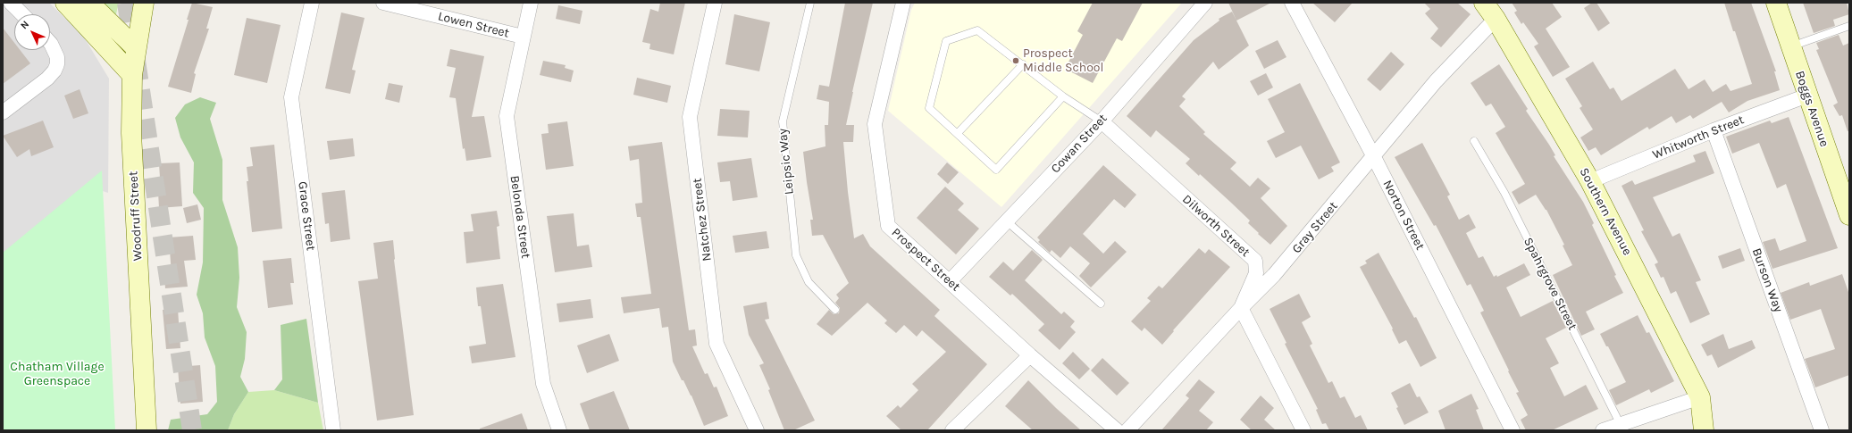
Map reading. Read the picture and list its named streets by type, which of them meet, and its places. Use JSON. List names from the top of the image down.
{
  "streets": {
    "street": [
      "Lowen Street",
      "Boggs Avenue",
      "Whitworth Street",
      "Cowan Street",
      "Southern Avenue",
      "Norton Street",
      "Woodruff Street",
      "Grace Street",
      "Belonda Street",
      "Natchez Street",
      "Dilworth Street",
      "Gray Street",
      "Prospect Street",
      "Burson Way"
    ],
    "lane": ["Leipsic Way", "Spahrgrove Street"]
  },
  "crossings": [
    ["Lowen Street", "Belonda Street"],
    ["Boggs Avenue", "Whitworth Street"],
    ["Whitworth Street", "Southern Avenue"],
    ["Whitworth Street", "Burson Way"],
    ["Cowan Street", "Dilworth Street"],
    ["Cowan Street", "Prospect Street"],
    ["Southern Avenue", "Gray Street"],
    ["Norton Street", "Gray Street"],
    ["Dilworth Street", "Gray Street"]
  ],
  "parks": ["Chatham Village Greenspace"],
  "places": ["Prospect Middle School"],
  "north": "top left"
}
